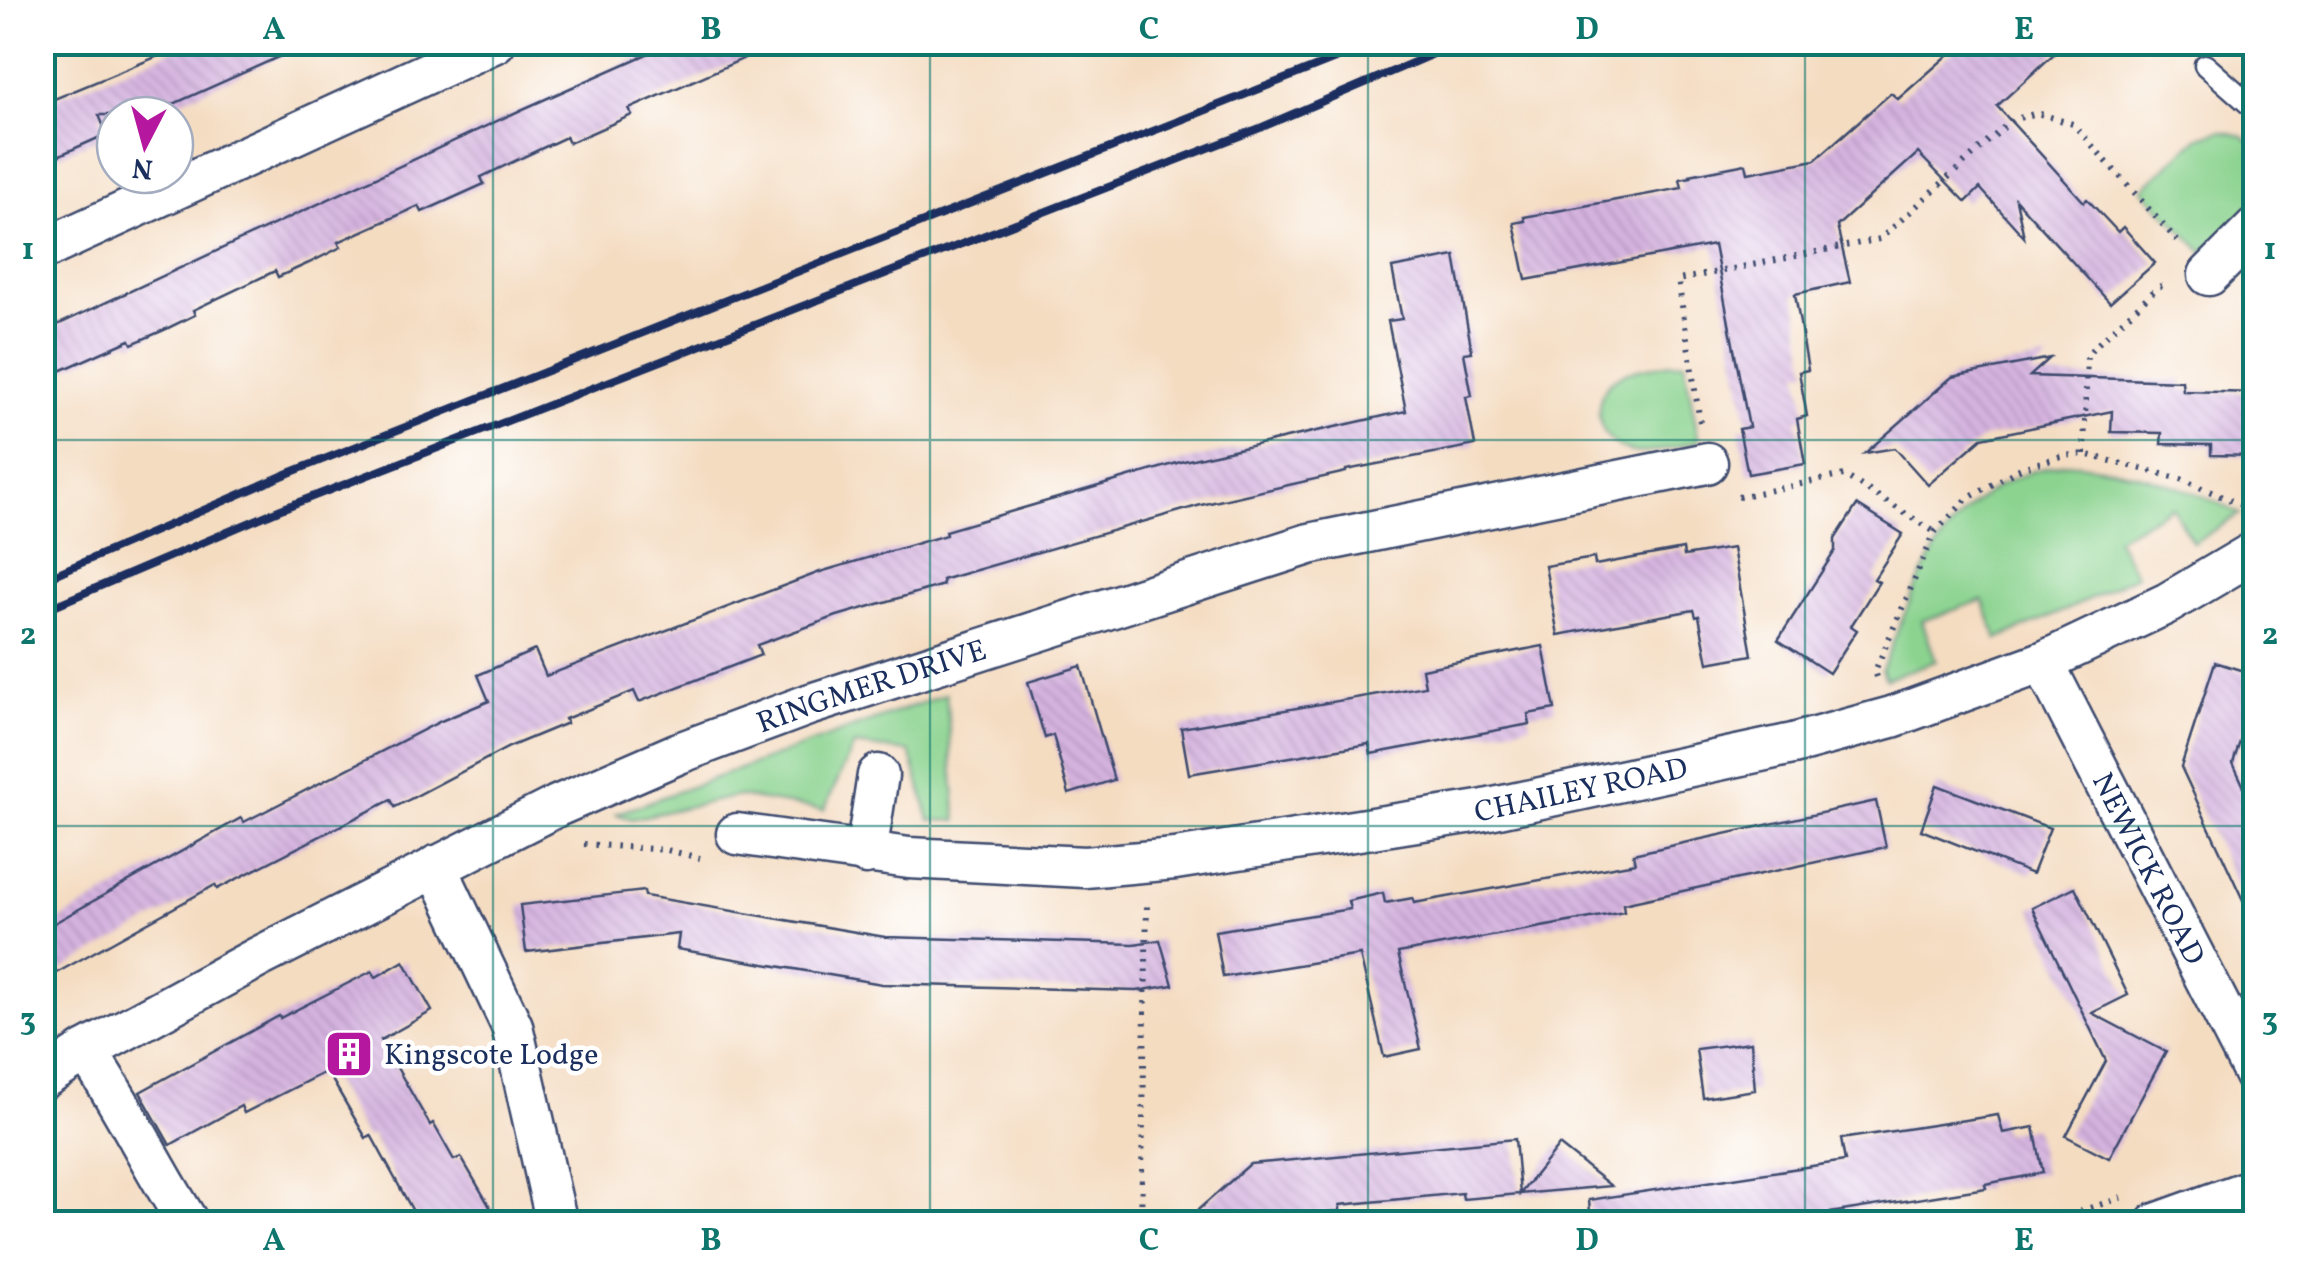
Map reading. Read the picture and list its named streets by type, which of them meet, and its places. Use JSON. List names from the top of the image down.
{
  "streets": {
    "street": ["RINGMER DRIVE", "CHAILEY ROAD", "NEWICK ROAD"]
  },
  "crossings": [
    ["CHAILEY ROAD", "NEWICK ROAD"]
  ],
  "places": {
    "building": ["Kingscote Lodge"]
  },
  "north": "bottom",
  "grid": {
    "columns": [
      "A",
      "B",
      "C",
      "D",
      "E"
    ],
    "rows": ["1", "2", "3"]
  }
}
